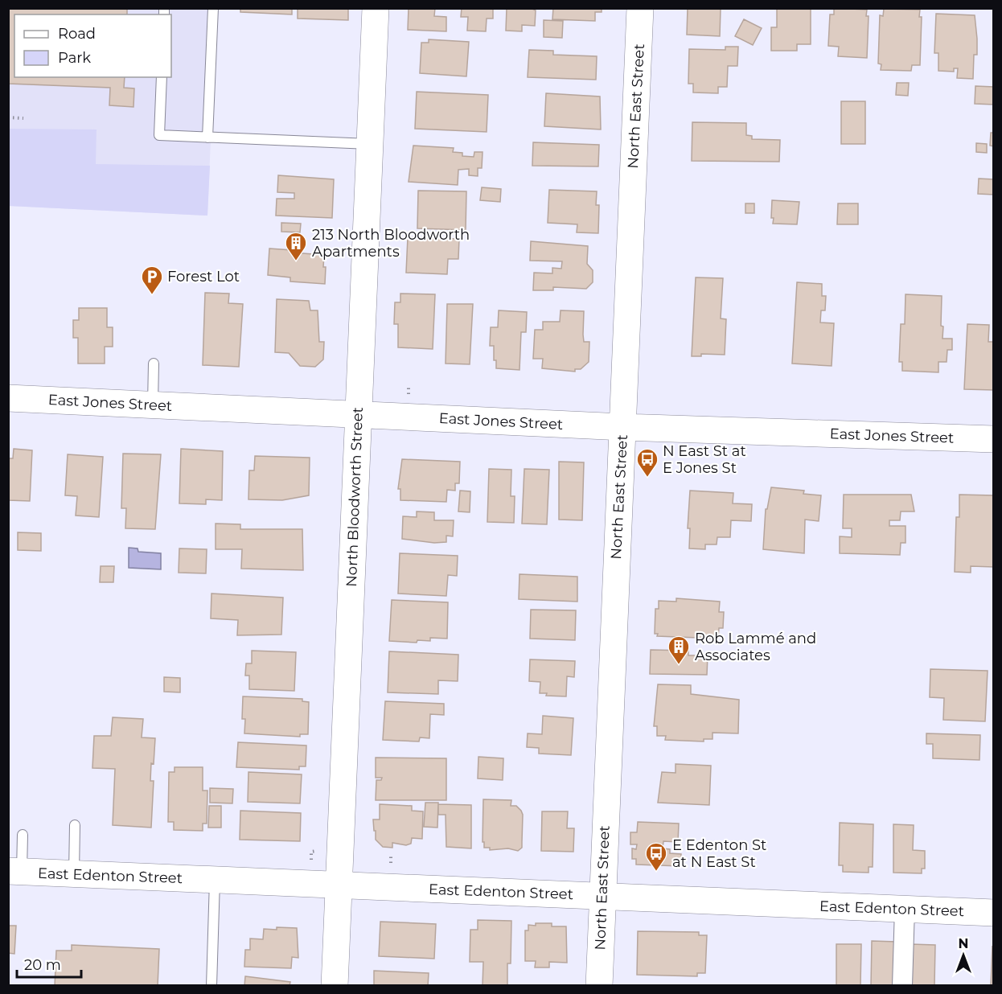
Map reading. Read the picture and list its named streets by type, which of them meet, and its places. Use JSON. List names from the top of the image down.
{
  "streets": {
    "street": [
      "North East Street",
      "East Jones Street",
      "North Bloodworth Street",
      "East Edenton Street"
    ]
  },
  "crossings": [
    ["North East Street", "East Jones Street"],
    ["North East Street", "East Edenton Street"],
    ["East Jones Street", "North Bloodworth Street"],
    ["North Bloodworth Street", "East Edenton Street"]
  ],
  "places": {
    "building": ["213 North Bloodworth Apartments", "Rob Lammé and Associates"],
    "parking": ["Forest Lot"],
    "bus stop": ["N East St at E Jones St", "E Edenton St at N East St"]
  },
  "legend": ["Road", "Park"],
  "scale_bar": "20 m",
  "north": "top"
}
